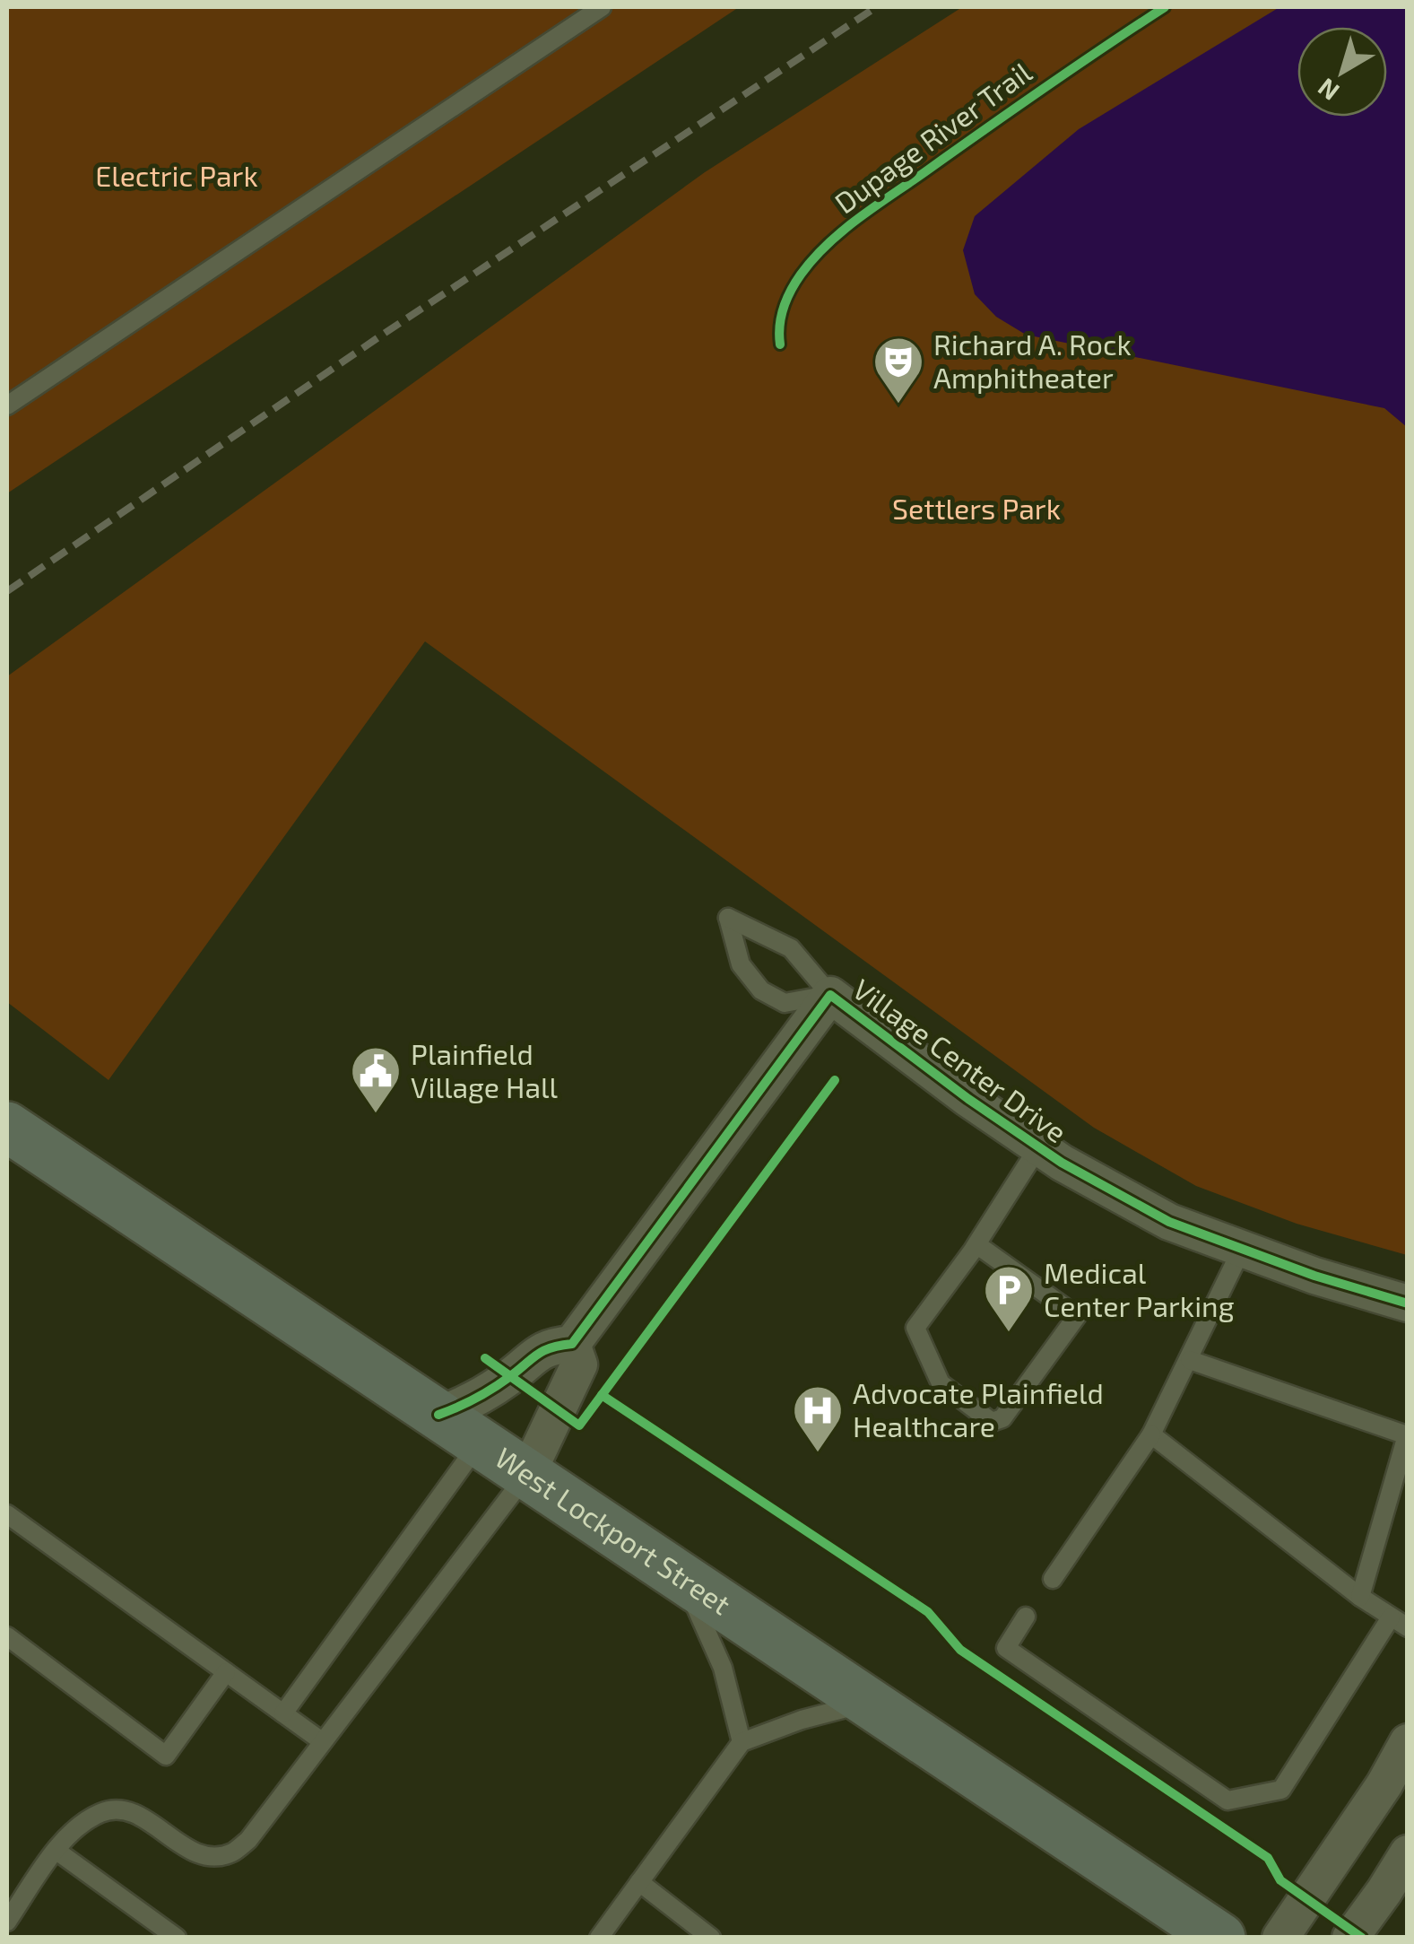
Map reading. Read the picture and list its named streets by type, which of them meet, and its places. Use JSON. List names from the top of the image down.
{
  "streets": {
    "main road": ["West Lockport Street"],
    "street": ["Village Center Drive"],
    "cycle path": ["Dupage River Trail"]
  },
  "parks": ["Electric Park", "Settlers Park"],
  "places": {
    "theatre": ["Richard A. Rock Amphitheater"],
    "public building": ["Plainfield Village Hall"],
    "parking": ["Medical Center Parking"],
    "hospital": ["Advocate Plainfield Healthcare"]
  },
  "north": "bottom left"
}
